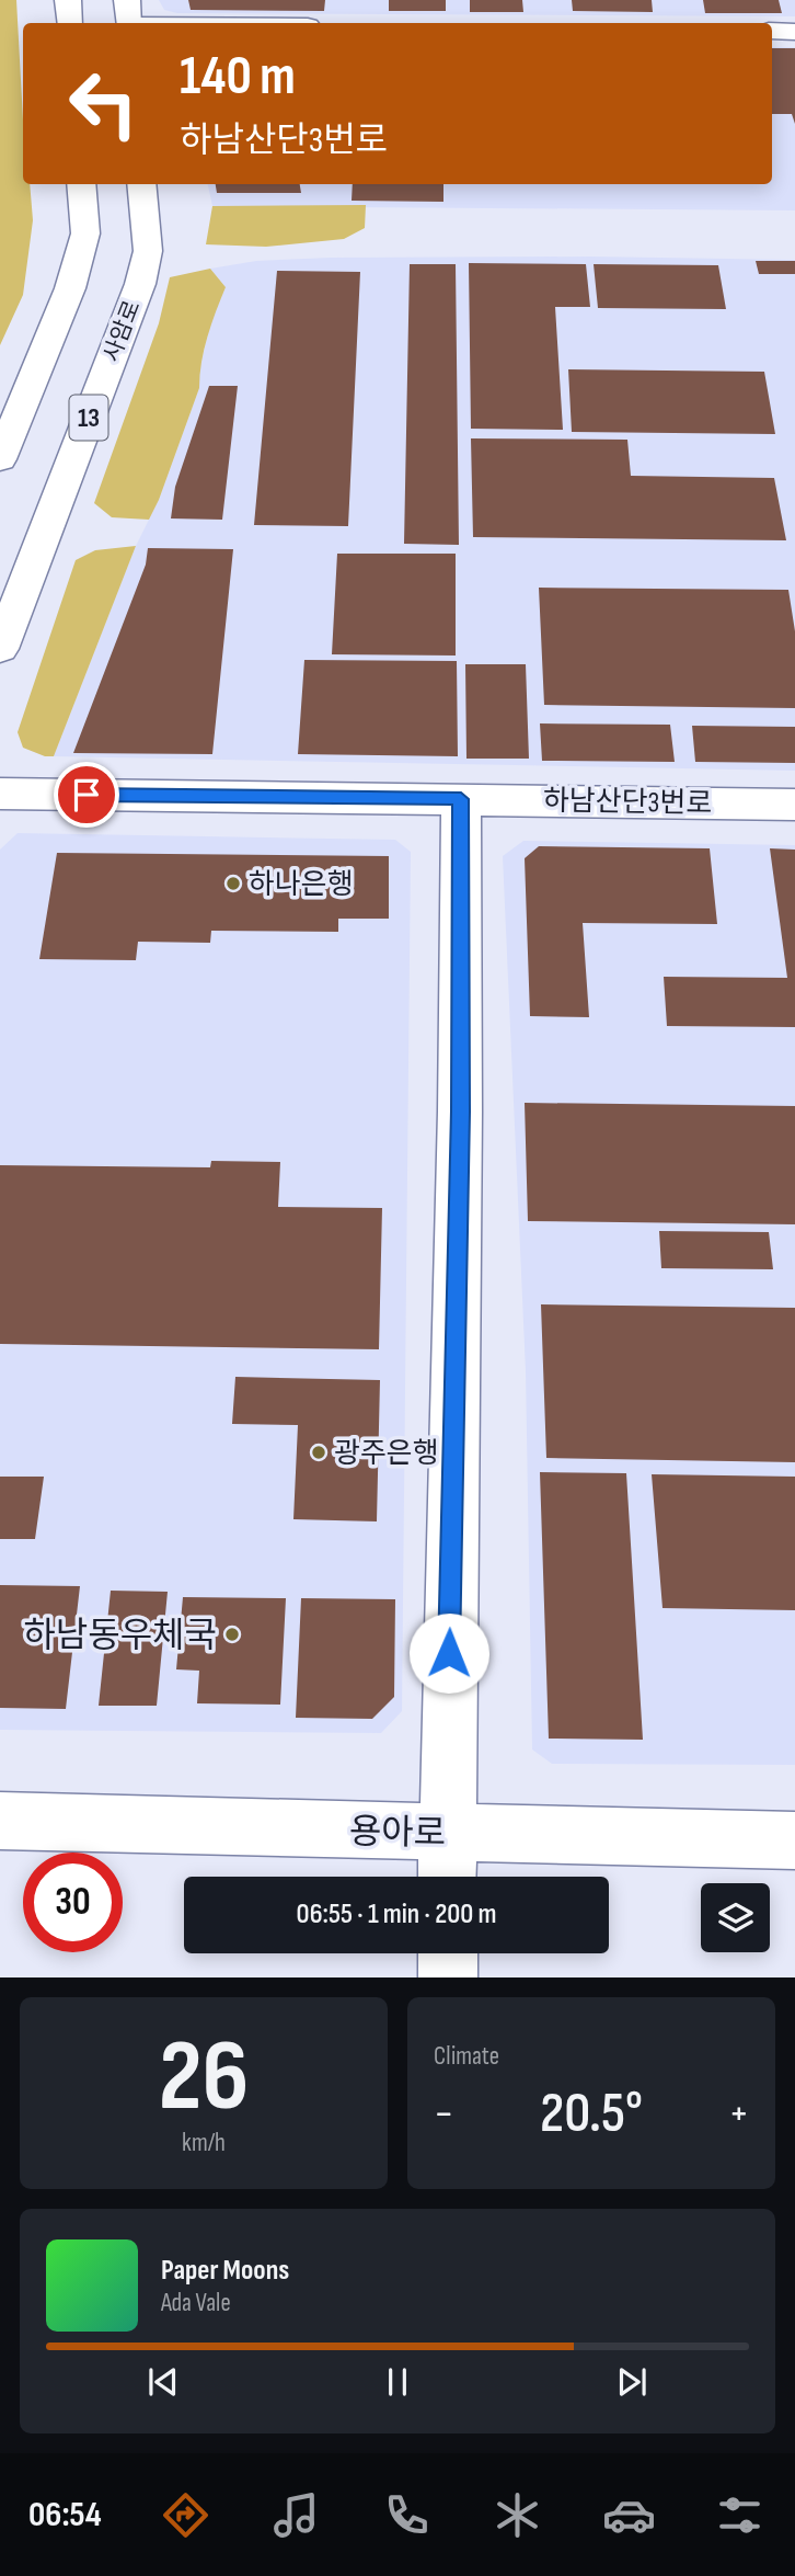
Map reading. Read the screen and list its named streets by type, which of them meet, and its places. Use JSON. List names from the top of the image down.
{
  "streets": {
    "street": [
      "사암로",
      "13",
      "하남산단3번로",
      "용아로"
    ]
  },
  "places": ["하나은행", "광주은행", "하남동우체국"],
  "page": {
    "turn": ["140 m", "하남산단3번로"],
    "limit": "30",
    "trip": "06:55 · 1 min · 200 m",
    "tile": [
      ["26", "km/h"],
      "Climate"
    ],
    "heat": ["−", "20.5°", "+"],
    "song": ["Paper Moons", "Ada Vale"],
    "tabs": "06:54"
  }
}
